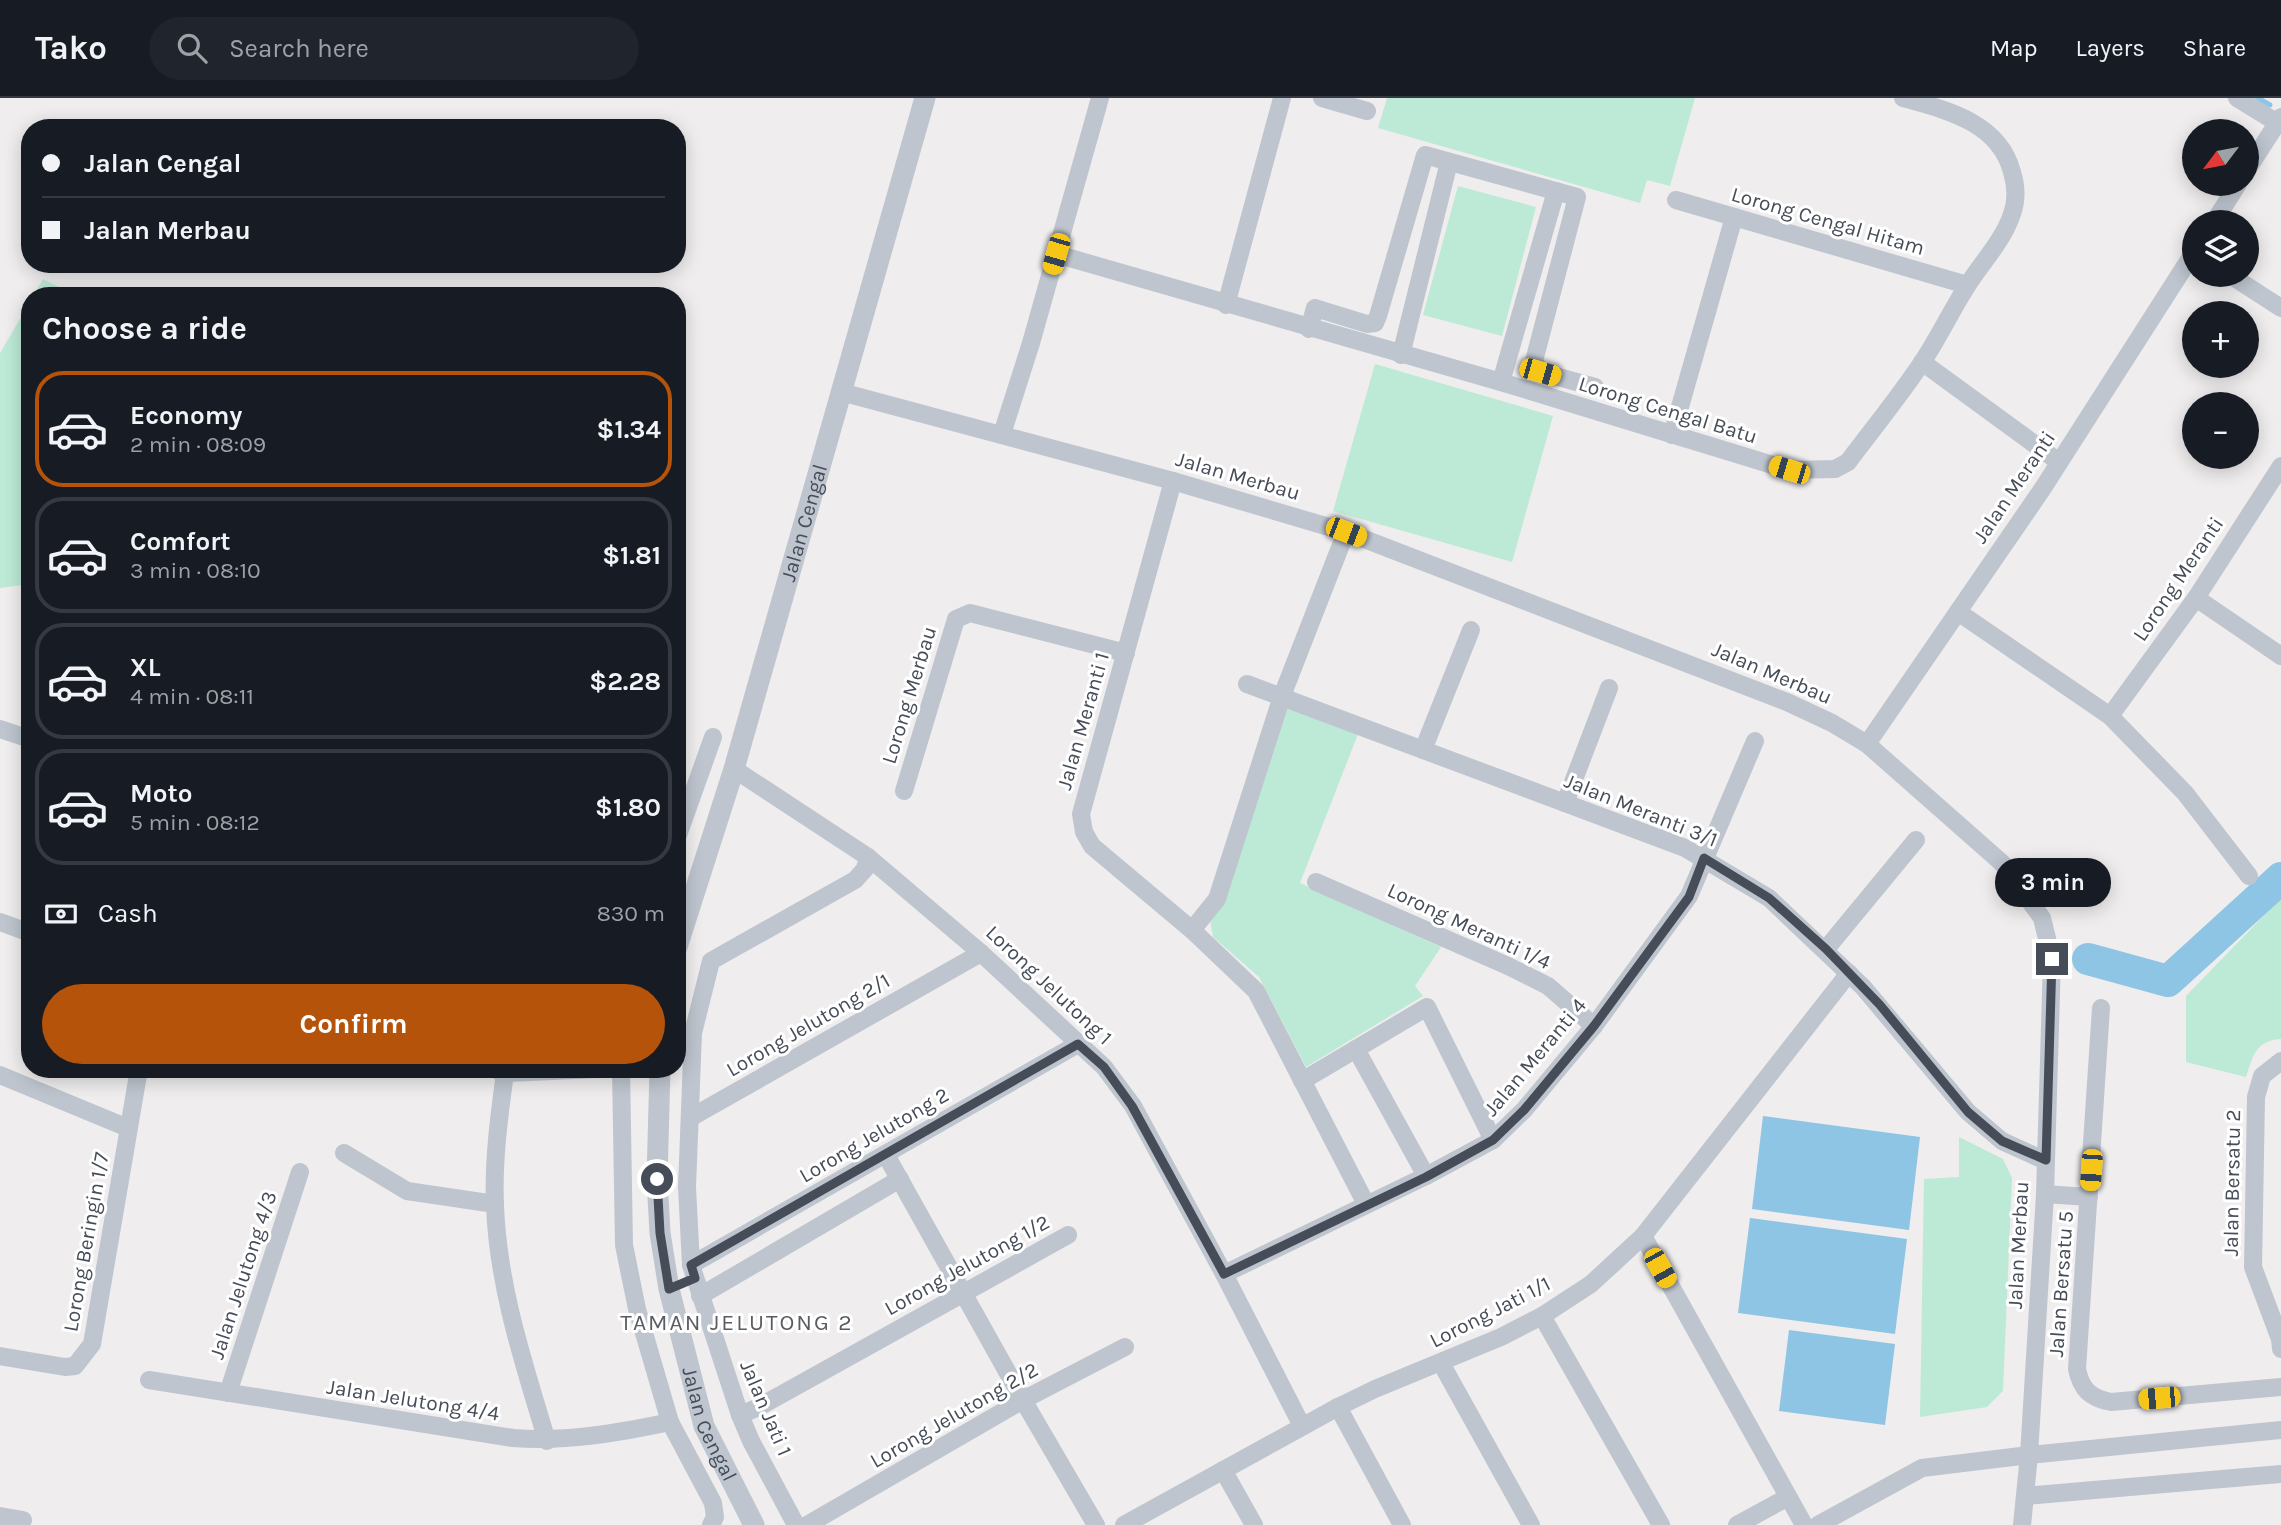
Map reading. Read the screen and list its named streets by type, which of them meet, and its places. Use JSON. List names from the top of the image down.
{
  "streets": {
    "street": [
      "Lorong Cengal Hitam",
      "Lorong Cengal Batu",
      "Jalan Merbau",
      "Jalan Meranti",
      "Jalan Cengal",
      "Lorong Meranti",
      "Lorong Merbau",
      "Jalan Meranti 1",
      "Jalan Meranti 3/1",
      "Lorong Meranti 1/4",
      "Lorong Jelutong 1",
      "Lorong Jelutong 2/1",
      "Jalan Meranti 4",
      "Lorong Jelutong 2",
      "Jalan Bersatu 2",
      "Lorong Beringin 1/7",
      "Lorong Jelutong 1/2",
      "Jalan Jelutong 4/3",
      "Jalan Bersatu 5",
      "Lorong Jati 1/1",
      "Jalan Jelutong 4/4",
      "Jalan Jati 1",
      "Lorong Jelutong 2/2"
    ]
  },
  "crossings": [
    ["Lorong Cengal Hitam", "Lorong Cengal Batu"],
    ["Jalan Merbau", "Jalan Meranti"],
    ["Jalan Merbau", "Jalan Cengal"],
    ["Jalan Merbau", "Jalan Meranti 1"],
    ["Jalan Merbau", "Jalan Meranti 3/1"],
    ["Jalan Cengal", "Lorong Jelutong 1"],
    ["Jalan Cengal", "Lorong Jelutong 2"],
    ["Lorong Merbau", "Jalan Meranti 1"],
    ["Jalan Meranti 1", "Jalan Meranti 4"],
    ["Jalan Meranti 3/1", "Jalan Meranti 4"],
    ["Jalan Meranti 3/1", "Lorong Jati 1/1"],
    ["Lorong Meranti 1/4", "Jalan Meranti 4"],
    ["Lorong Jelutong 1", "Lorong Jelutong 2/1"],
    ["Lorong Jelutong 1", "Jalan Meranti 4"],
    ["Lorong Jelutong 1", "Lorong Jelutong 2"],
    ["Lorong Jelutong 1", "Lorong Jati 1/1"],
    ["Lorong Jelutong 1", "Jalan Jati 1"],
    ["Lorong Jelutong 2/1", "Jalan Jati 1"],
    ["Lorong Jelutong 2", "Jalan Jati 1"],
    ["Lorong Jelutong 1/2", "Jalan Jati 1"],
    ["Jalan Jelutong 4/3", "Jalan Jelutong 4/4"]
  ],
  "districts": ["TAMAN JELUTONG 2"],
  "north": "bottom left",
  "page": {
    "header": "Tako",
    "search": "Search here",
    "nav": ["Map", "Layers", "Share"],
    "map_buttons": ["+", "−"],
    "banner": ["Jalan Cengal", "Jalan Merbau"],
    "heading": "Choose a ride",
    "list": [
      {
        "name": "Economy",
        "note": "2 min · 08:09",
        "value": "$1.34"
      },
      {
        "name": "Comfort",
        "note": "3 min · 08:10",
        "value": "$1.81"
      },
      {
        "name": "XL",
        "note": "4 min · 08:11",
        "value": "$2.28"
      },
      {
        "name": "Moto",
        "note": "5 min · 08:12",
        "value": "$1.80"
      }
    ],
    "bubble": "3 min",
    "pay": ["Cash", "830 m"],
    "buttons": "Confirm"
  }
}
